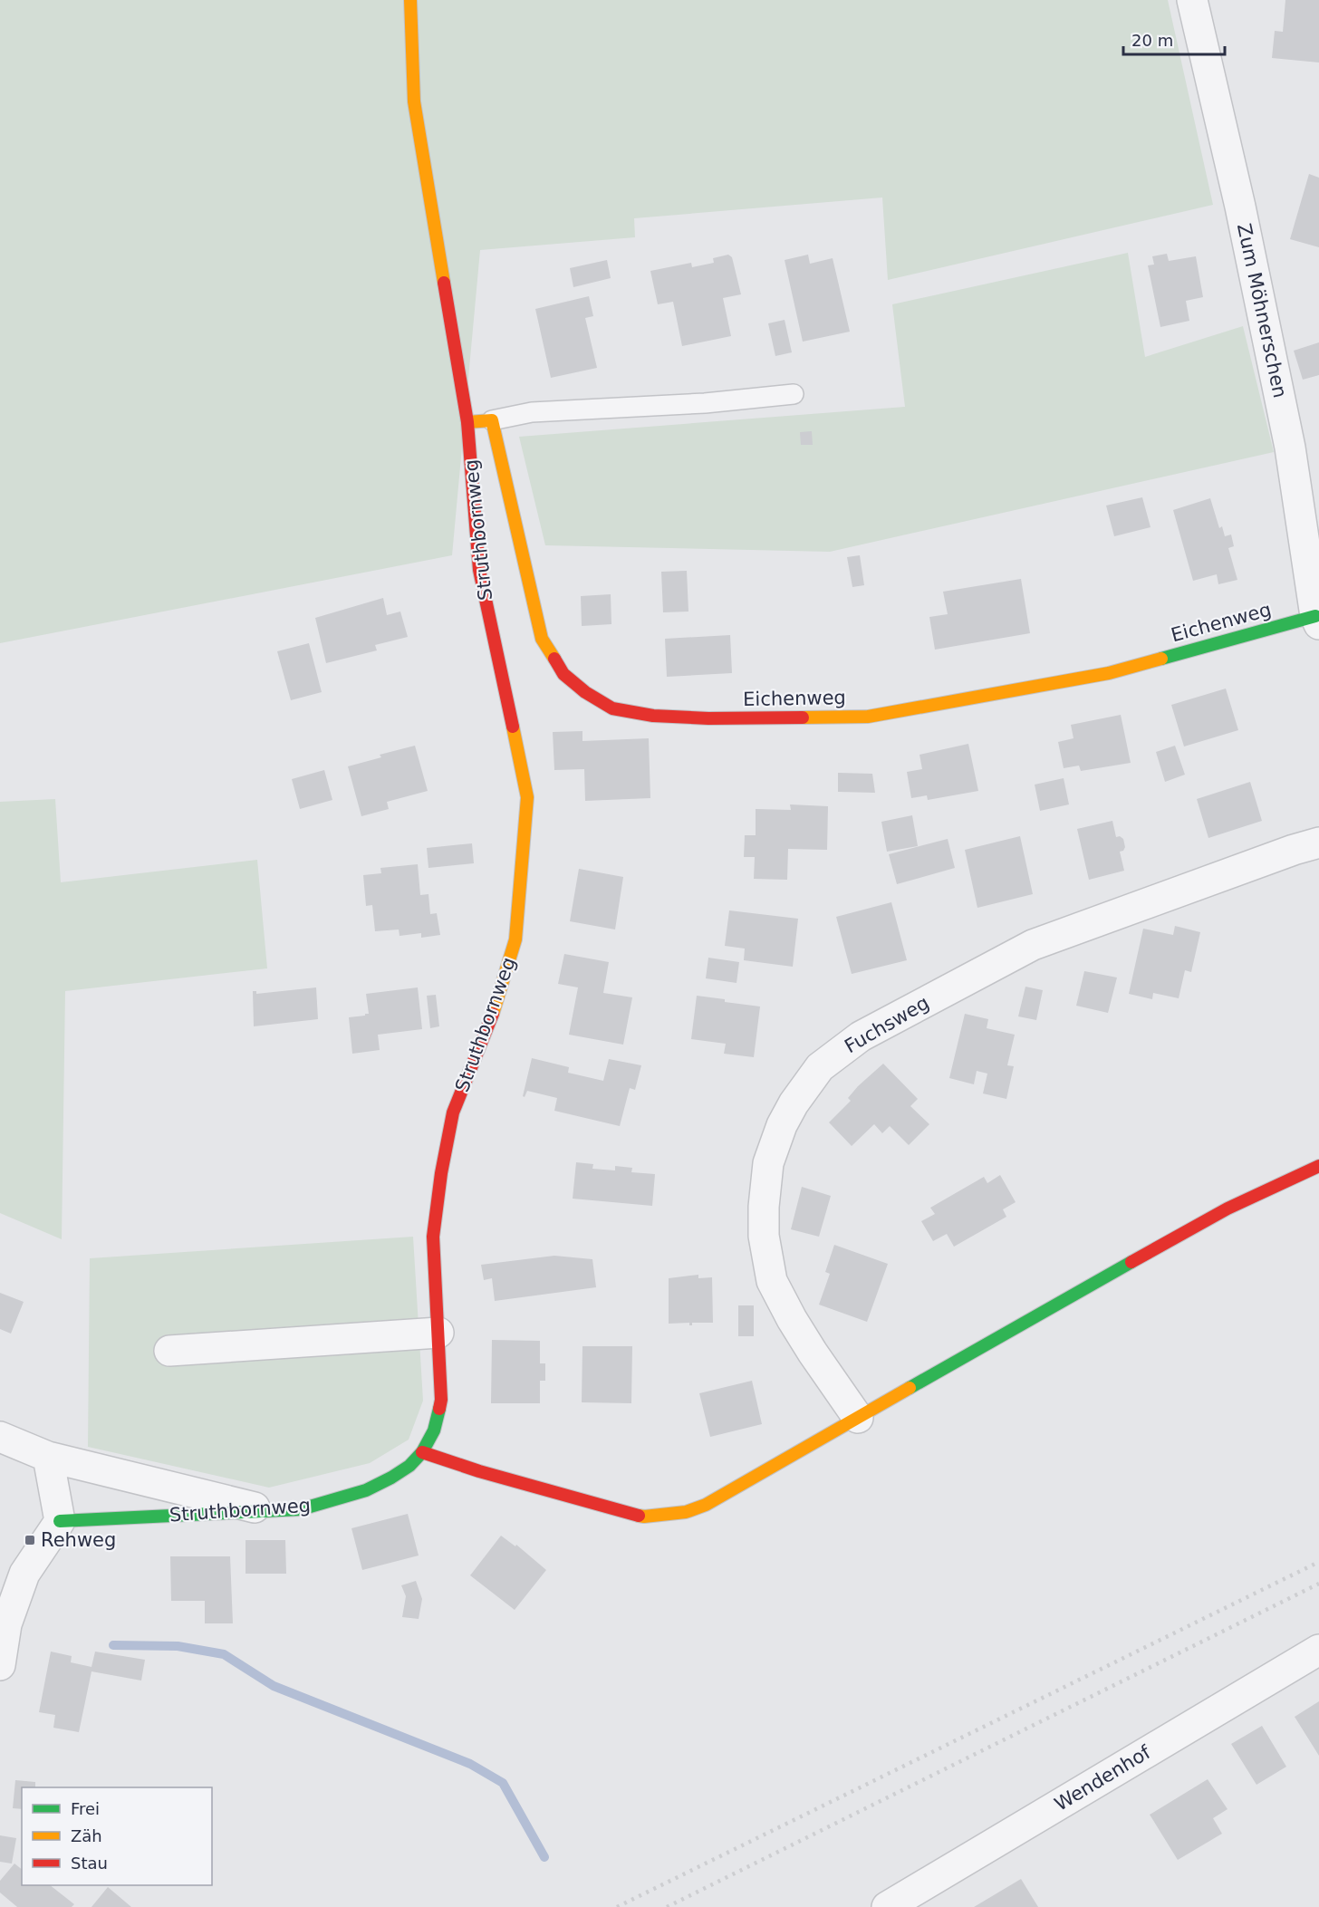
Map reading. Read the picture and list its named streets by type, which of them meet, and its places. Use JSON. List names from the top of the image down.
{
  "streets": {
    "street": [
      "Zum Möhnerschen",
      "Struthbornweg",
      "Eichenweg",
      "Fuchsweg",
      "Wendenhof"
    ]
  },
  "crossings": [
    ["Zum Möhnerschen", "Eichenweg"]
  ],
  "places": {
    "transit": ["Rehweg"]
  },
  "legend": ["Frei", "Zäh", "Stau"],
  "scale_bar": "20 m"
}
